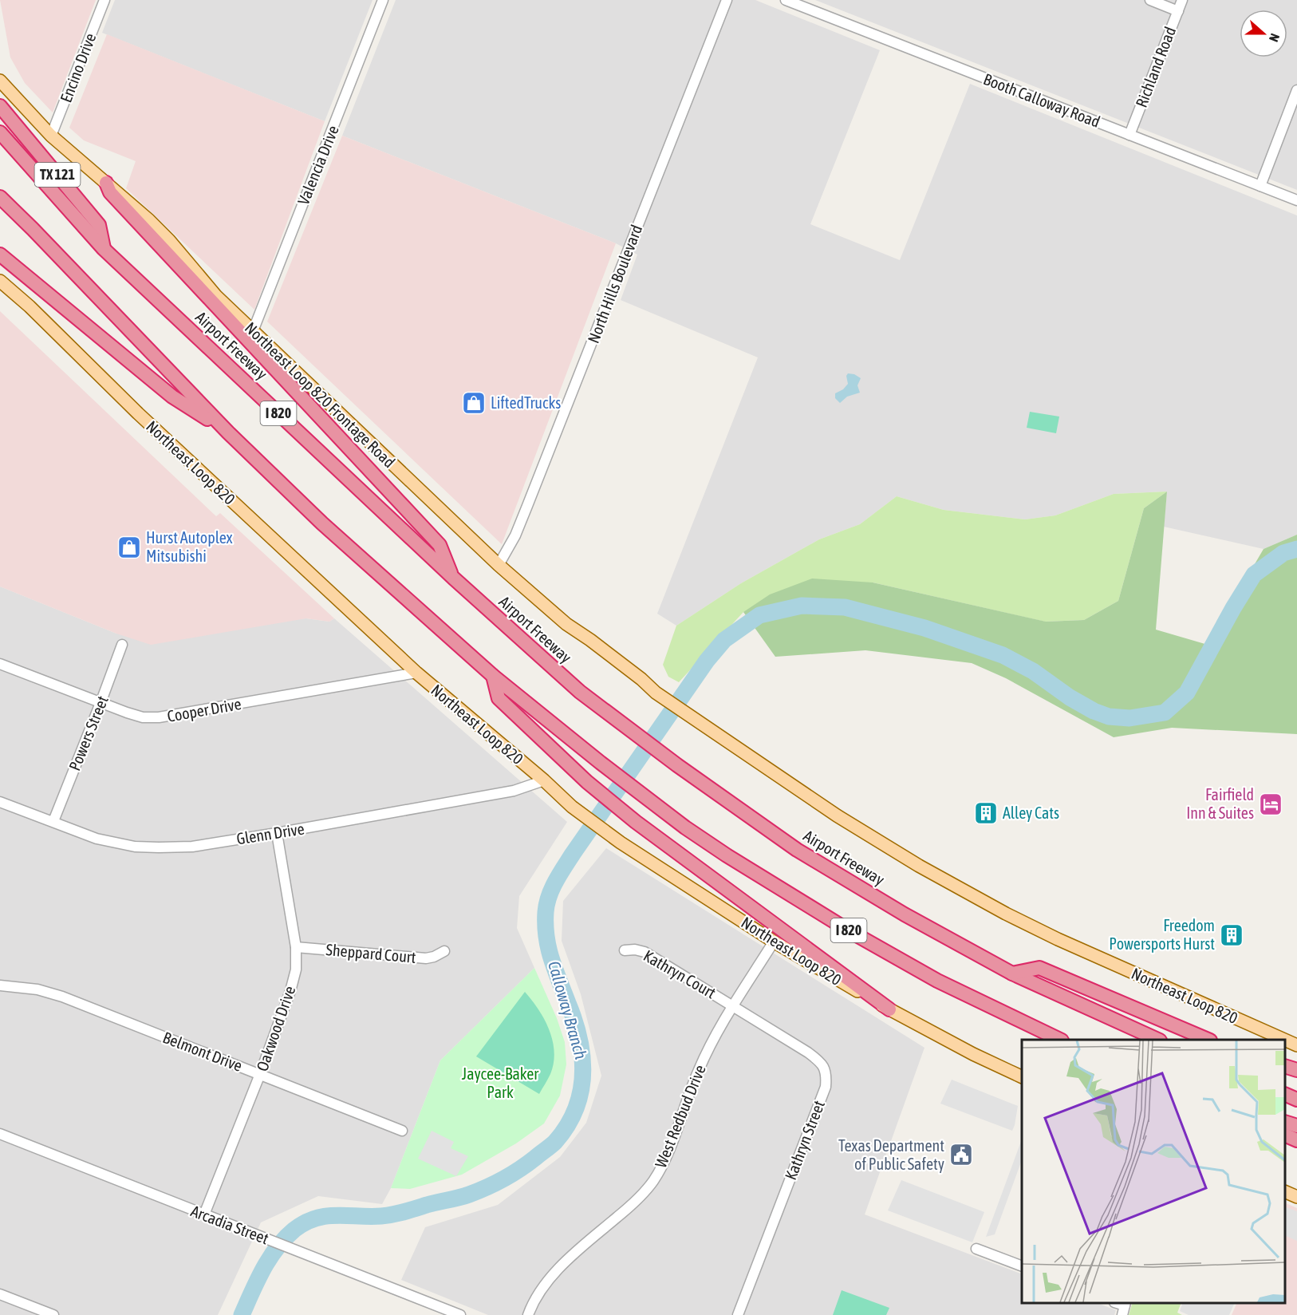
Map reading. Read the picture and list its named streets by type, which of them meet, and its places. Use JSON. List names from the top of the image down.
{
  "streets": {
    "highway": ["TX 121", "Airport Freeway", "I 820"],
    "main road": ["Northeast Loop 820 Frontage Road", "Northeast Loop 820"],
    "street": [
      "Richland Road",
      "Encino Drive",
      "Booth Calloway Road",
      "Valencia Drive",
      "North Hills Boulevard",
      "Cooper Drive",
      "Powers Street",
      "Glenn Drive",
      "Sheppard Court",
      "Kathryn Court",
      "Oakwood Drive",
      "Belmont Drive",
      "West Redbud Drive",
      "Kathryn Street",
      "Arcadia Street"
    ]
  },
  "crossings": [
    ["Richland Road", "Booth Calloway Road"],
    ["Encino Drive", "Northeast Loop 820 Frontage Road"],
    ["Valencia Drive", "Northeast Loop 820 Frontage Road"],
    ["TX 121", "Airport Freeway"],
    ["TX 121", "I 820"],
    ["North Hills Boulevard", "Northeast Loop 820 Frontage Road"],
    ["Airport Freeway", "I 820"],
    ["Northeast Loop 820 Frontage Road", "Northeast Loop 820"],
    ["Northeast Loop 820", "Cooper Drive"],
    ["Northeast Loop 820", "Glenn Drive"],
    ["Northeast Loop 820", "West Redbud Drive"],
    ["Cooper Drive", "Powers Street"],
    ["Powers Street", "Glenn Drive"],
    ["Glenn Drive", "Oakwood Drive"],
    ["Sheppard Court", "Oakwood Drive"],
    ["Kathryn Court", "West Redbud Drive"],
    ["Kathryn Court", "Kathryn Street"],
    ["Oakwood Drive", "Belmont Drive"],
    ["Oakwood Drive", "Arcadia Street"],
    ["West Redbud Drive", "Kathryn Street"]
  ],
  "water": ["Calloway Branch"],
  "parks": ["Jaycee-Baker Park"],
  "places": {
    "shop": ["LiftedTrucks", "Hurst Autoplex Mitsubishi"],
    "hotel": ["Fairfield Inn & Suites"],
    "building": ["Alley Cats", "Freedom Powersports Hurst"],
    "public building": ["Texas Department of Public Safety"]
  },
  "north": "right"
}
